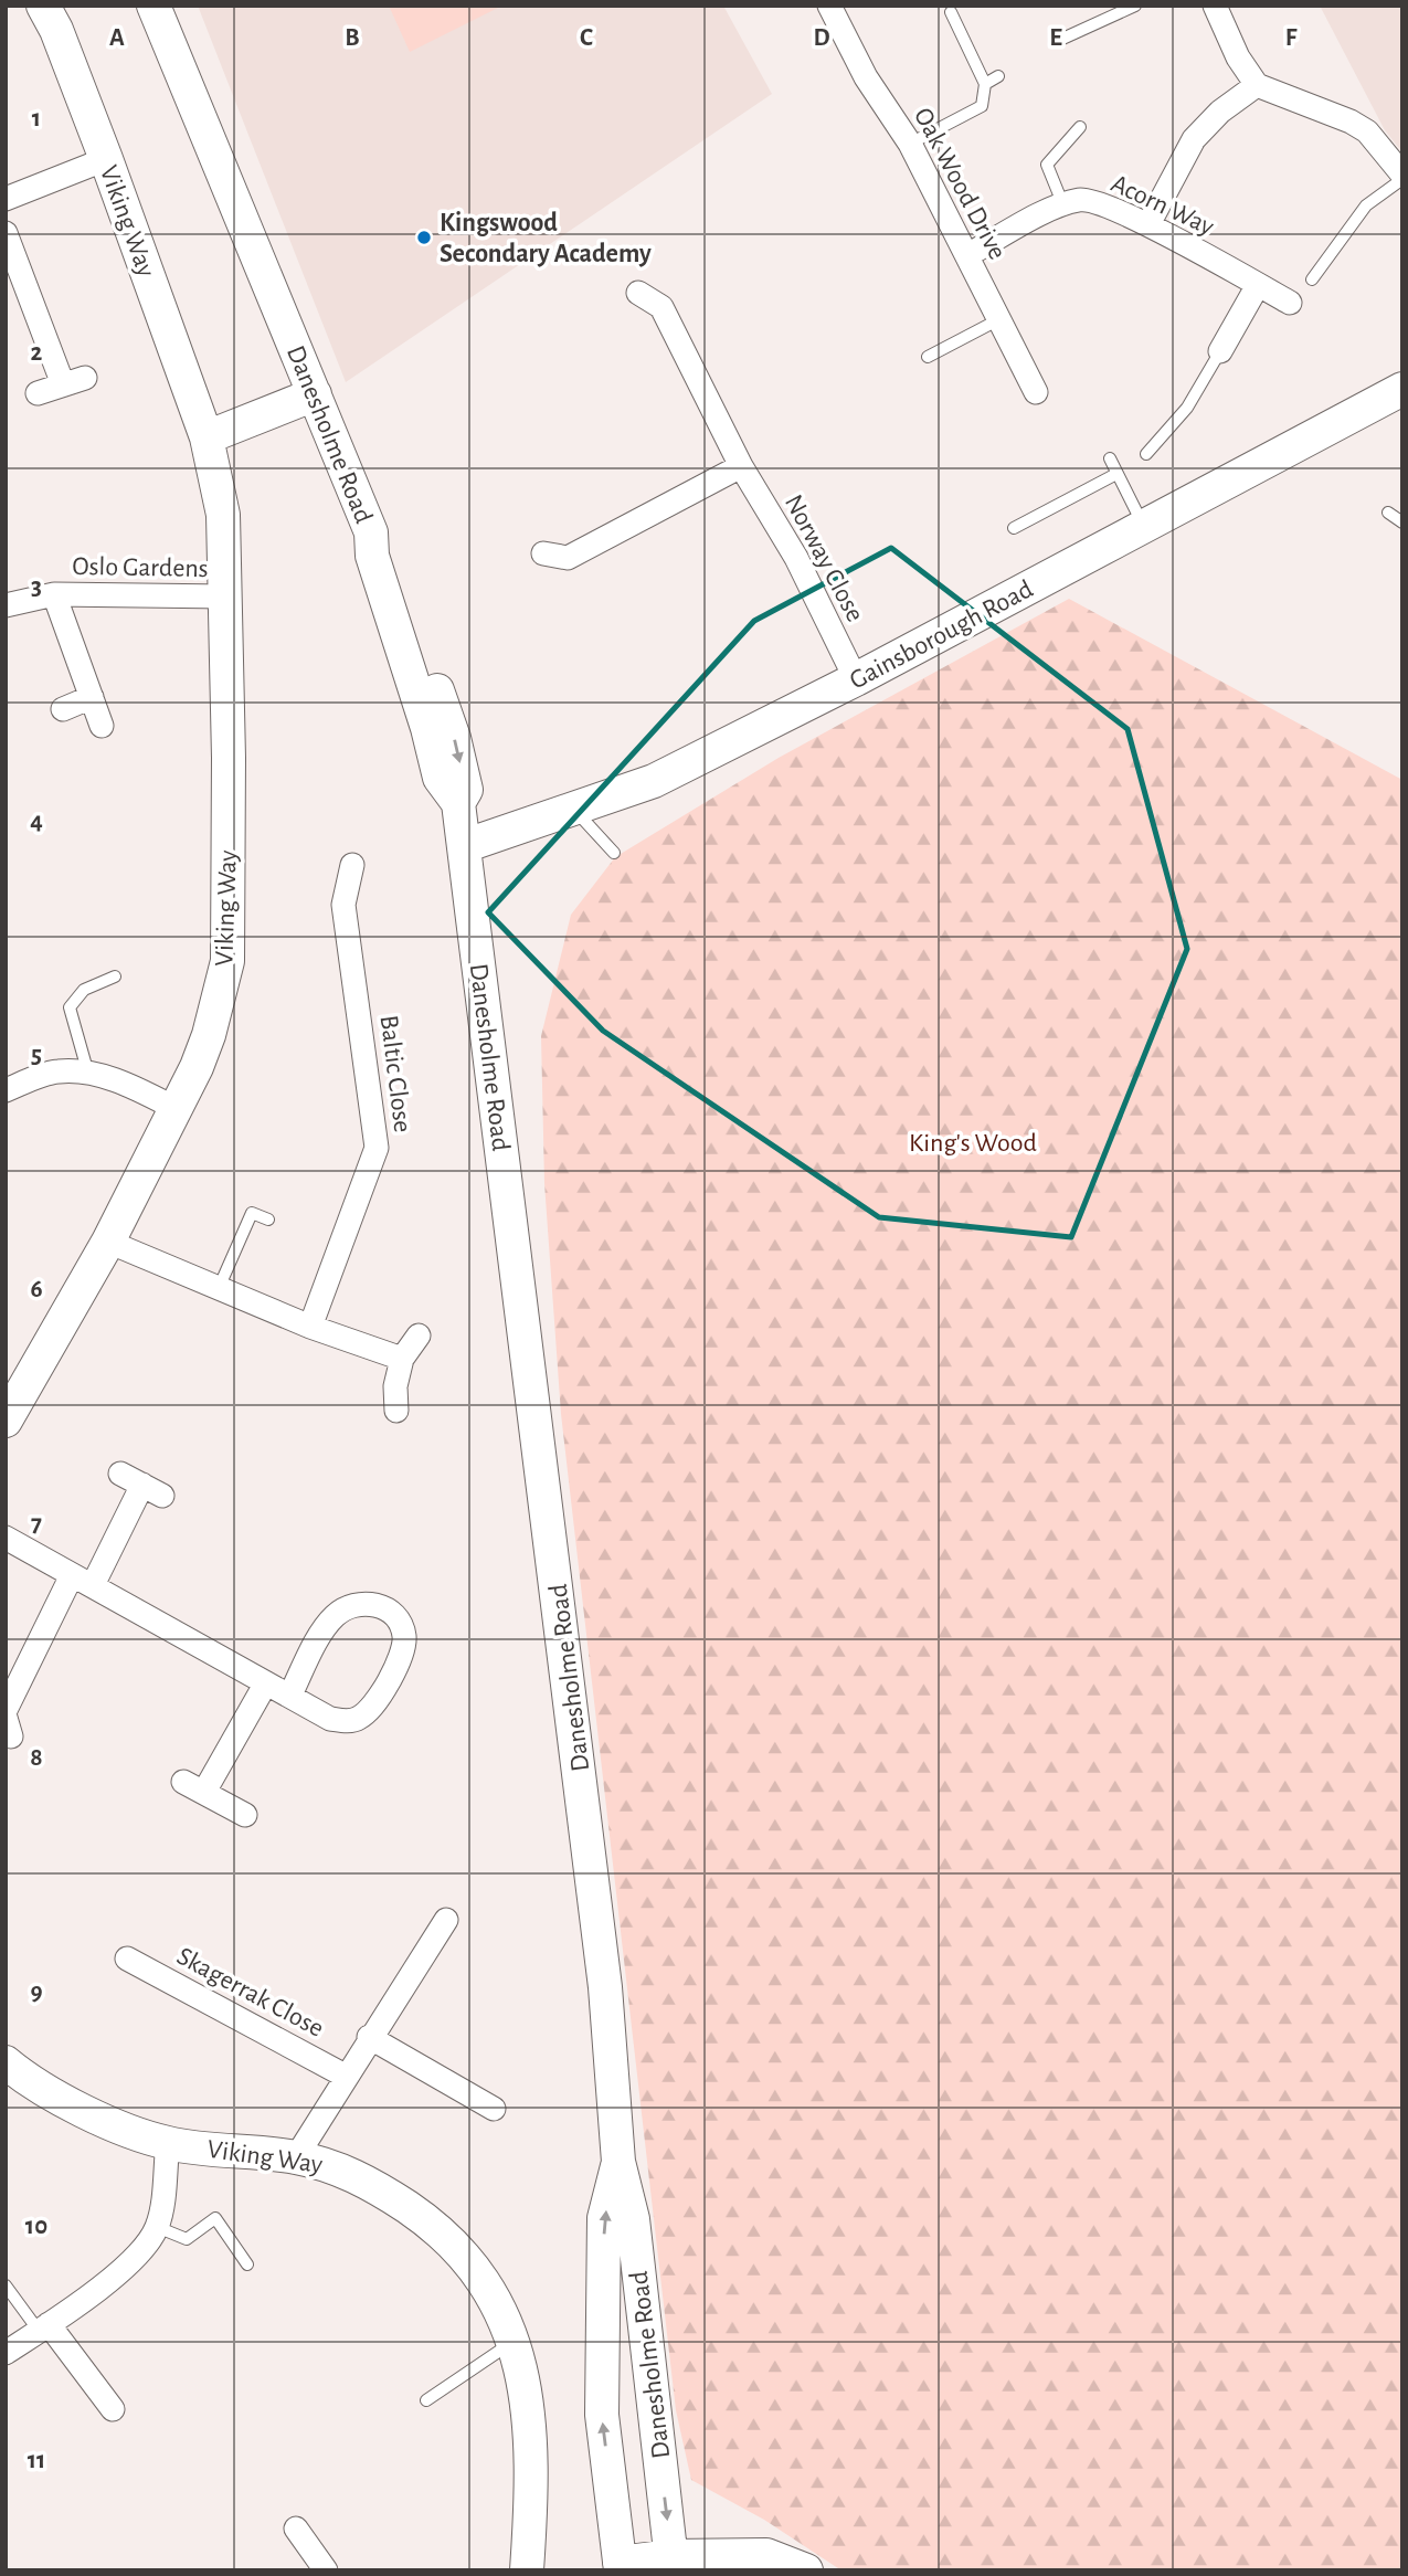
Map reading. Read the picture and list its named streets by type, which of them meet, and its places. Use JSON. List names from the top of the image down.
{
  "streets": {
    "street": [
      "Oak Wood Drive",
      "Acorn Way",
      "Viking Way",
      "Danesholme Road",
      "Norway Close",
      "Oslo Gardens",
      "Gainsborough Road",
      "Baltic Close",
      "Skagerrak Close"
    ]
  },
  "crossings": [
    ["Oak Wood Drive", "Acorn Way"],
    ["Viking Way", "Oslo Gardens"],
    ["Danesholme Road", "Gainsborough Road"],
    ["Norway Close", "Gainsborough Road"]
  ],
  "parks": ["King's Wood"],
  "places": ["Kingswood Secondary Academy"],
  "grid": {
    "columns": [
      "A",
      "B",
      "C",
      "D",
      "E",
      "F"
    ],
    "rows": [
      "1",
      "2",
      "3",
      "4",
      "5",
      "6",
      "7",
      "8",
      "9",
      "10",
      "11"
    ]
  }
}
